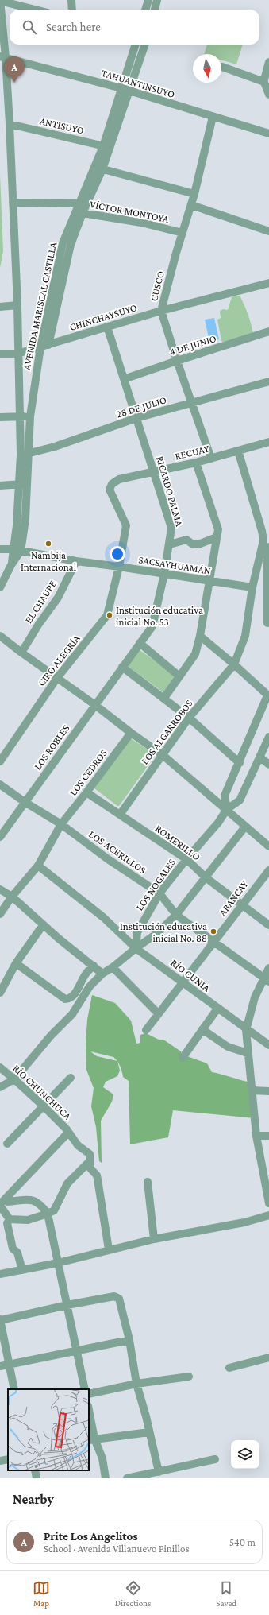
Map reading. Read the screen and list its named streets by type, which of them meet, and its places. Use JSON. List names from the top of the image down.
{
  "streets": {
    "street": [
      "TAHUANTINSUYO",
      "ANTISUYO",
      "VÍCTOR MONTOYA",
      "CUSCO",
      "AVENIDA MARISCAL CASTILLA",
      "CHINCHAYSUYO",
      "4 DE JUNIO",
      "28 DE JULIO",
      "RECUAY",
      "RICARDO PALMA",
      "SACSAYHUAMÁN",
      "EL CHAUPE",
      "CIRO ALEGRÍA",
      "LOS ALGARROBOS",
      "LOS ROBLES",
      "LOS CEDROS",
      "ROMERILLO",
      "LOS ACERILLOS",
      "LOS NOGALES",
      "ABANCAY",
      "RÍO CUNIA",
      "RÍO CHUNCHUCA"
    ]
  },
  "crossings": [
    ["TAHUANTINSUYO", "CUSCO"],
    ["TAHUANTINSUYO", "AVENIDA MARISCAL CASTILLA"],
    ["ANTISUYO", "AVENIDA MARISCAL CASTILLA"],
    ["VÍCTOR MONTOYA", "CUSCO"],
    ["VÍCTOR MONTOYA", "AVENIDA MARISCAL CASTILLA"],
    ["CUSCO", "CHINCHAYSUYO"],
    ["CUSCO", "4 DE JUNIO"],
    ["CUSCO", "28 DE JULIO"],
    ["CUSCO", "RECUAY"],
    ["AVENIDA MARISCAL CASTILLA", "CHINCHAYSUYO"],
    ["AVENIDA MARISCAL CASTILLA", "28 DE JULIO"],
    ["AVENIDA MARISCAL CASTILLA", "SACSAYHUAMÁN"],
    ["CHINCHAYSUYO", "RICARDO PALMA"],
    ["4 DE JUNIO", "RICARDO PALMA"],
    ["28 DE JULIO", "RICARDO PALMA"],
    ["RECUAY", "RICARDO PALMA"],
    ["RECUAY", "SACSAYHUAMÁN"],
    ["RECUAY", "CIRO ALEGRÍA"],
    ["RICARDO PALMA", "SACSAYHUAMÁN"],
    ["RICARDO PALMA", "LOS ROBLES"],
    ["SACSAYHUAMÁN", "EL CHAUPE"],
    ["SACSAYHUAMÁN", "CIRO ALEGRÍA"],
    ["SACSAYHUAMÁN", "LOS ALGARROBOS"],
    ["LOS ALGARROBOS", "ROMERILLO"],
    ["LOS ROBLES", "LOS ACERILLOS"],
    ["LOS CEDROS", "ROMERILLO"],
    ["LOS CEDROS", "LOS ACERILLOS"],
    ["LOS CEDROS", "RÍO CUNIA"],
    ["ROMERILLO", "LOS NOGALES"],
    ["ROMERILLO", "ABANCAY"],
    ["LOS ACERILLOS", "LOS NOGALES"],
    ["LOS ACERILLOS", "ABANCAY"],
    ["LOS NOGALES", "RÍO CUNIA"],
    ["ABANCAY", "RÍO CUNIA"]
  ],
  "places": ["Nambija Internacional", "Institución educativa inicial No. 53", "Institución educativa inicial No. 88"],
  "north": "bottom",
  "page": {
    "search": "Search here",
    "pins": "A",
    "heading": "Nearby",
    "list": [
      {
        "mark": "A",
        "name": "Prite Los Angelitos",
        "note": "School · Avenida Villanuevo Pinillos",
        "value": "540 m"
      }
    ],
    "nav": ["Map", "Directions", "Saved"]
  }
}
